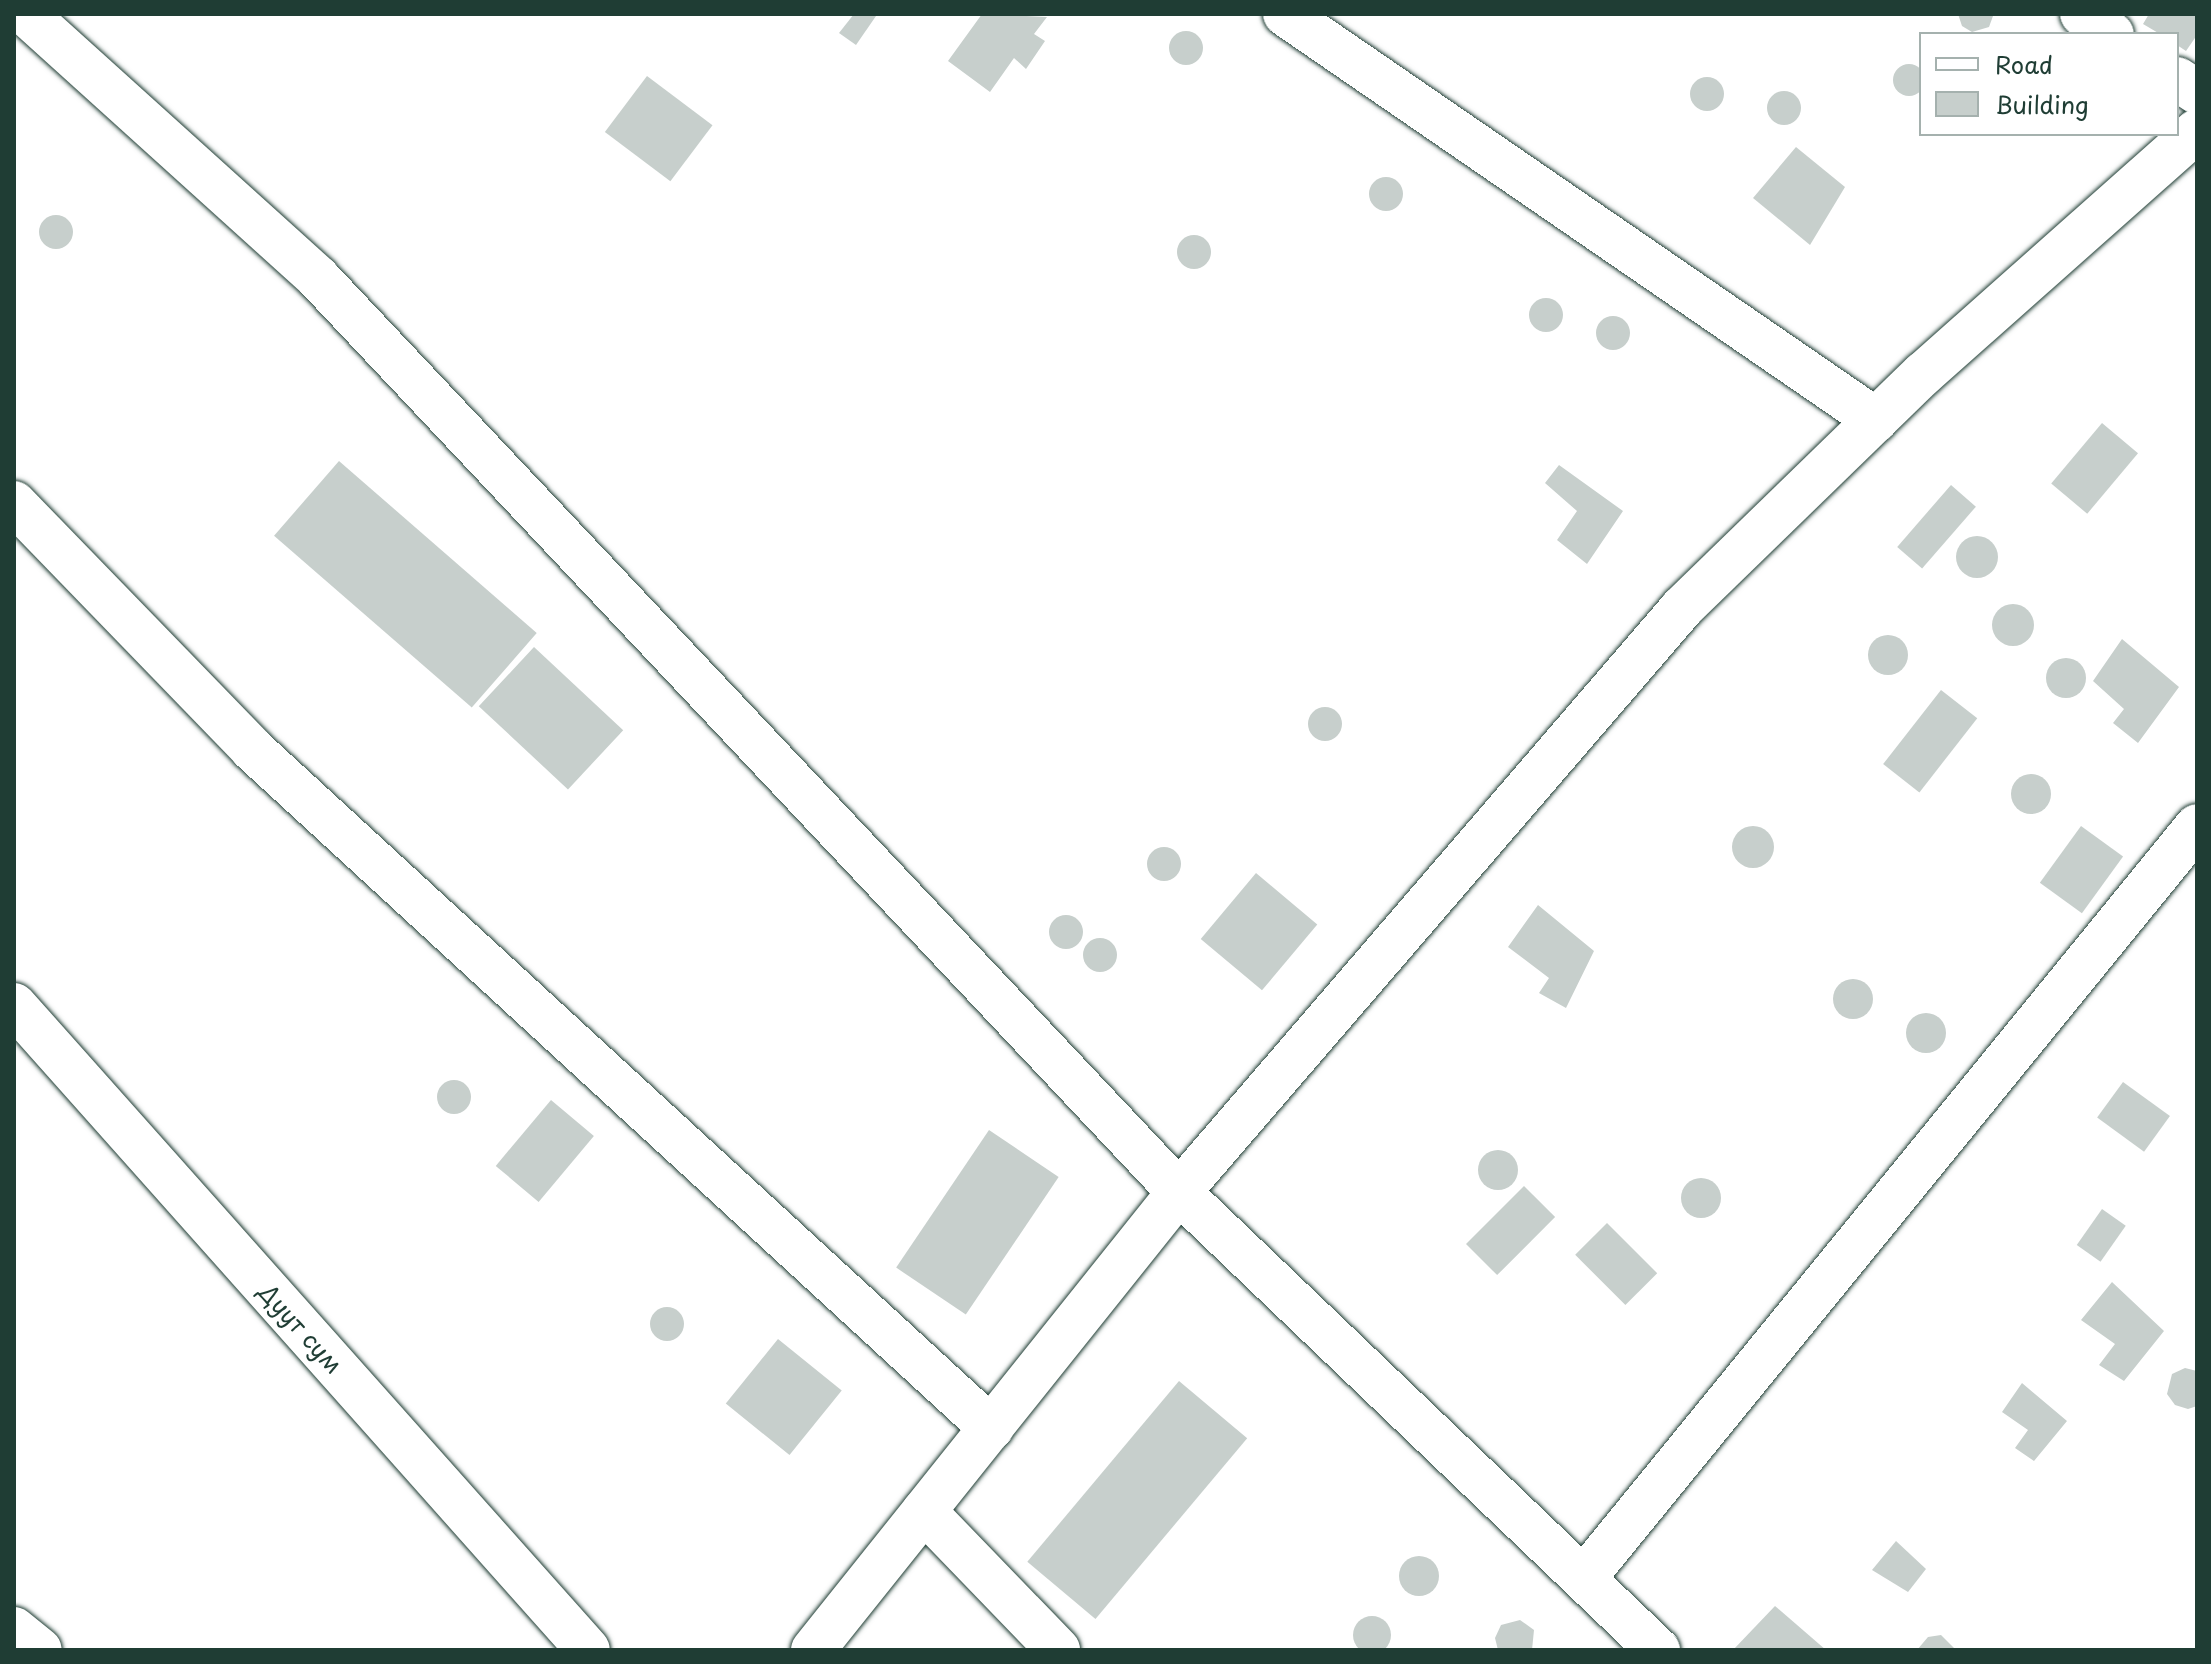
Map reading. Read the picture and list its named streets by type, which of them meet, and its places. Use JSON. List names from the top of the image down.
{
  "streets": {
    "street": ["Дуут сум"]
  },
  "legend": ["Road", "Building"]
}
